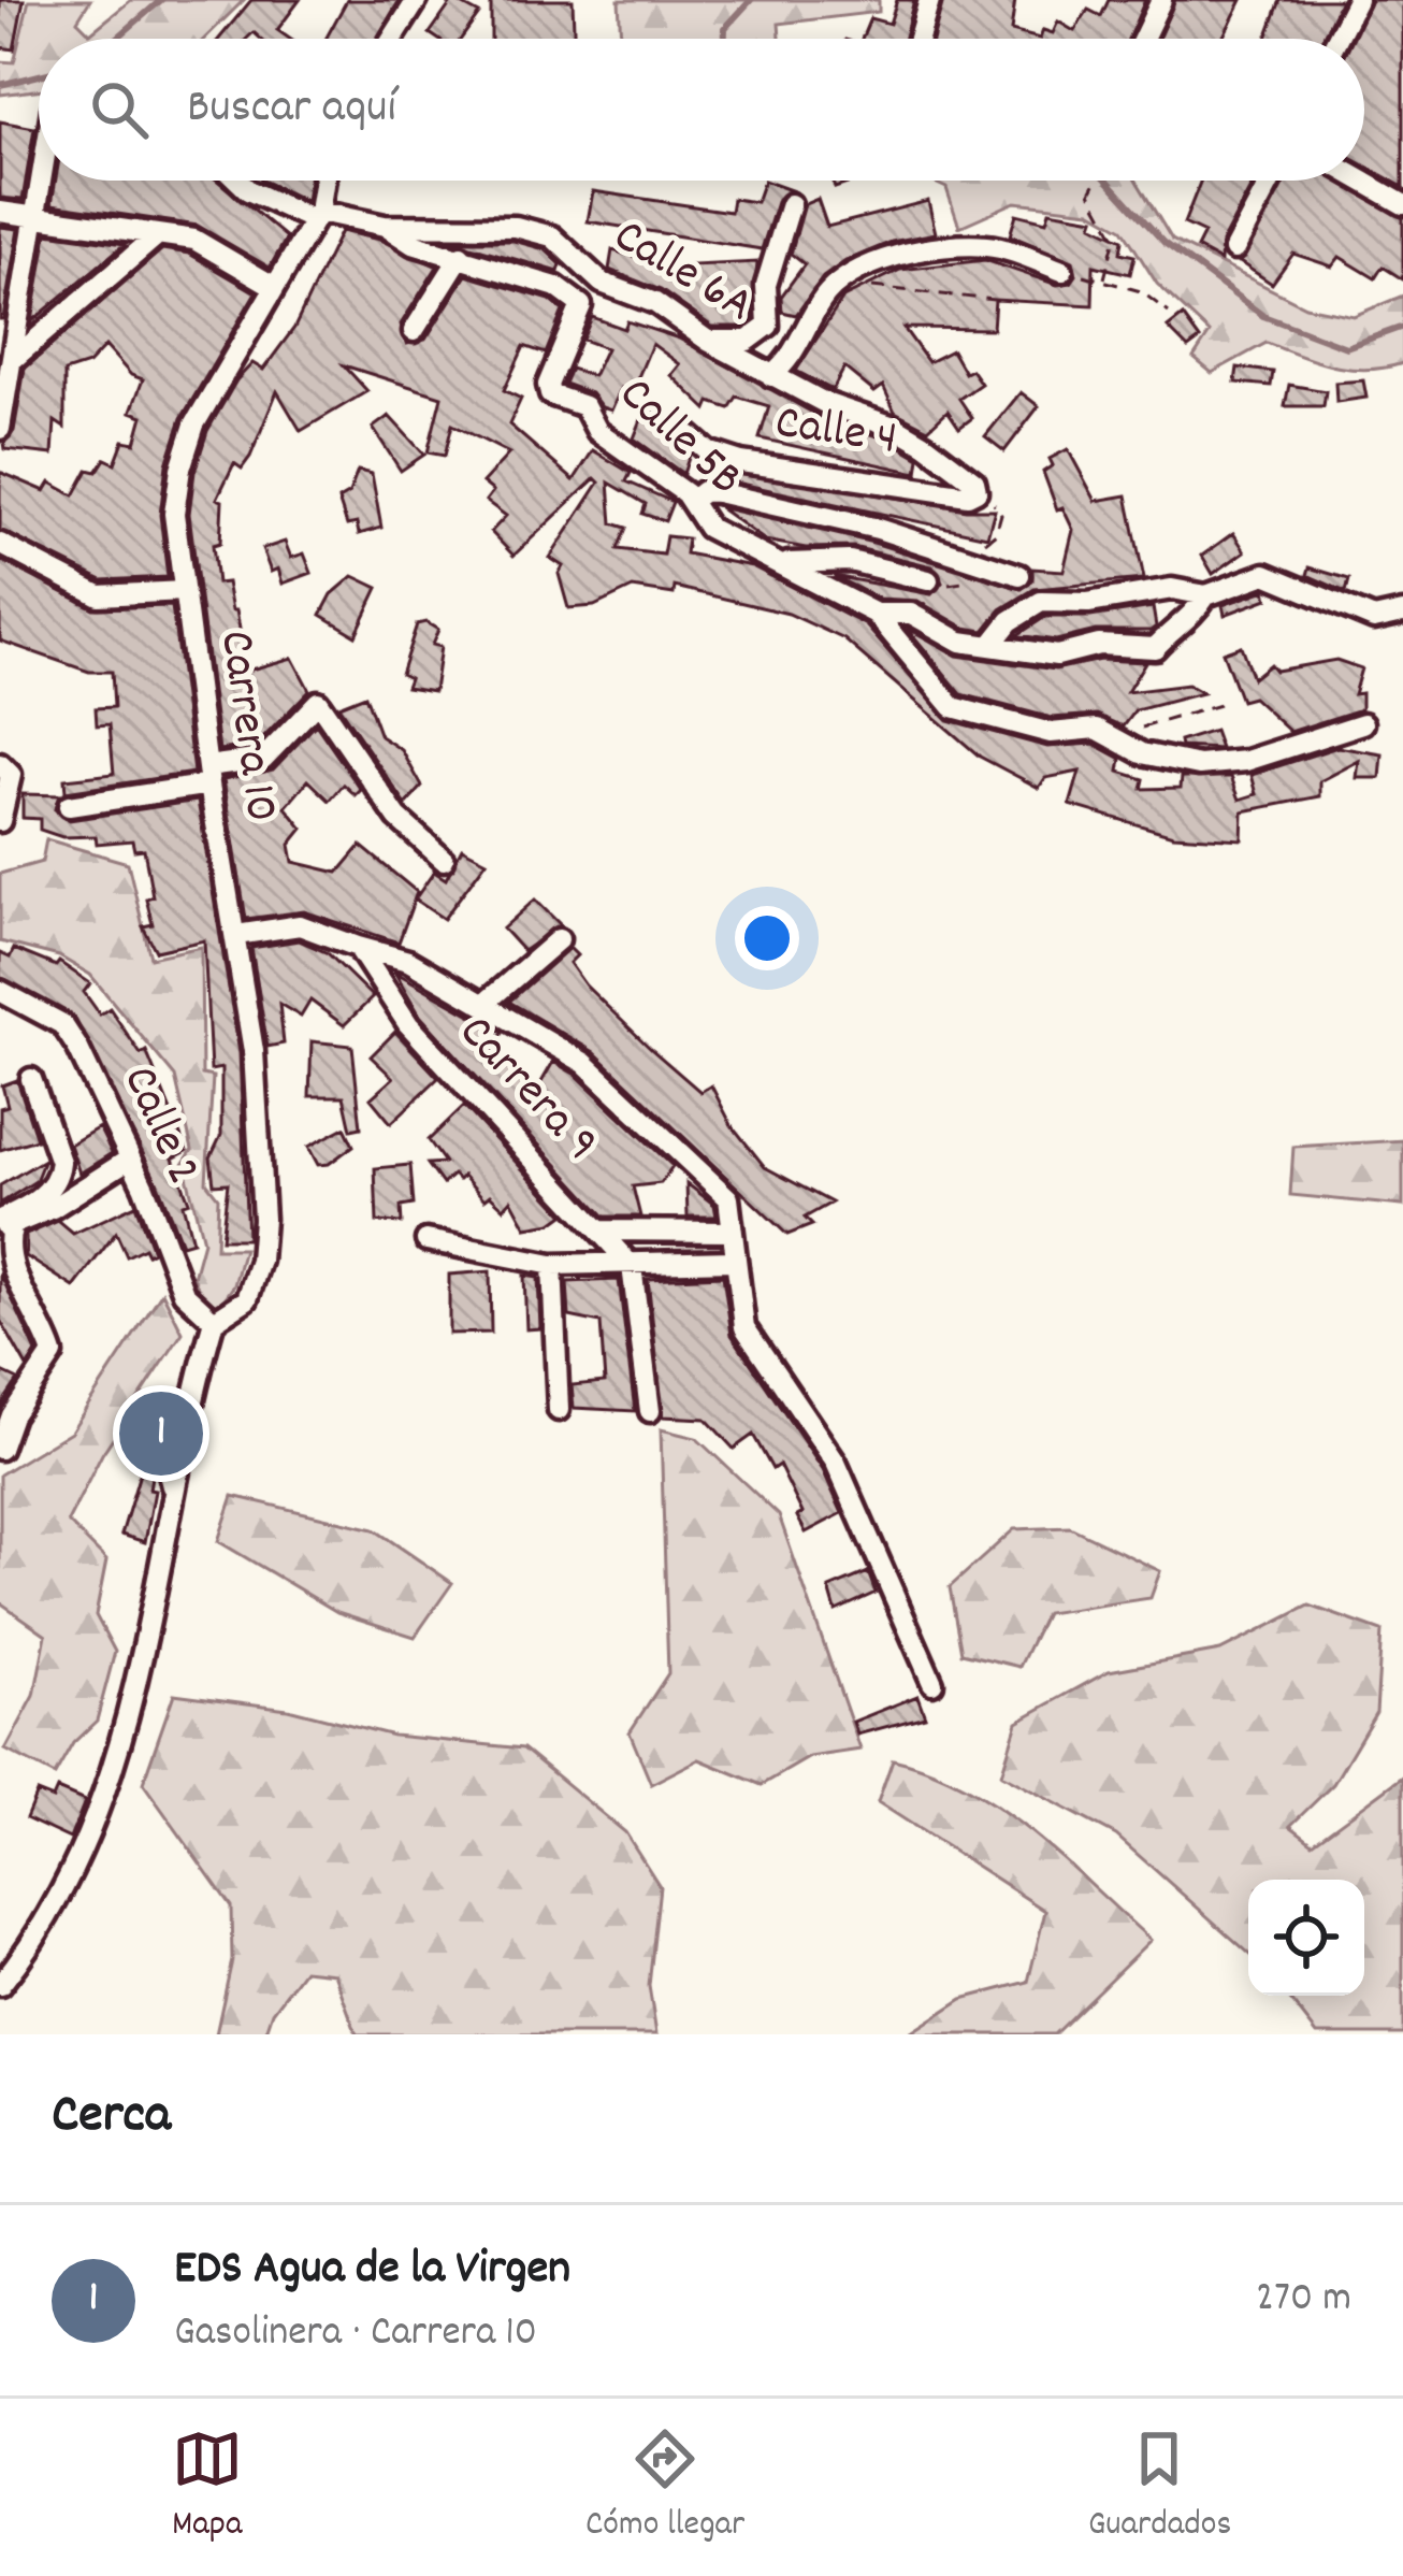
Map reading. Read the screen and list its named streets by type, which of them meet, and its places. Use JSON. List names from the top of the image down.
{
  "streets": {
    "street": [
      "Calle 6A",
      "Calle 4",
      "Calle 5B",
      "Carrera 10",
      "Carrera 9",
      "Calle 2"
    ]
  },
  "crossings": [
    ["Calle 6A", "Calle 4"],
    ["Carrera 10", "Calle 2"]
  ],
  "page": {
    "search": "Buscar aquí",
    "pins": "1",
    "heading": "Cerca",
    "list": [
      {
        "mark": "1",
        "name": "EDS Agua de la Virgen",
        "note": "Gasolinera · Carrera 10",
        "value": "270 m"
      }
    ],
    "nav": ["Mapa", "Cómo llegar", "Guardados"]
  }
}
